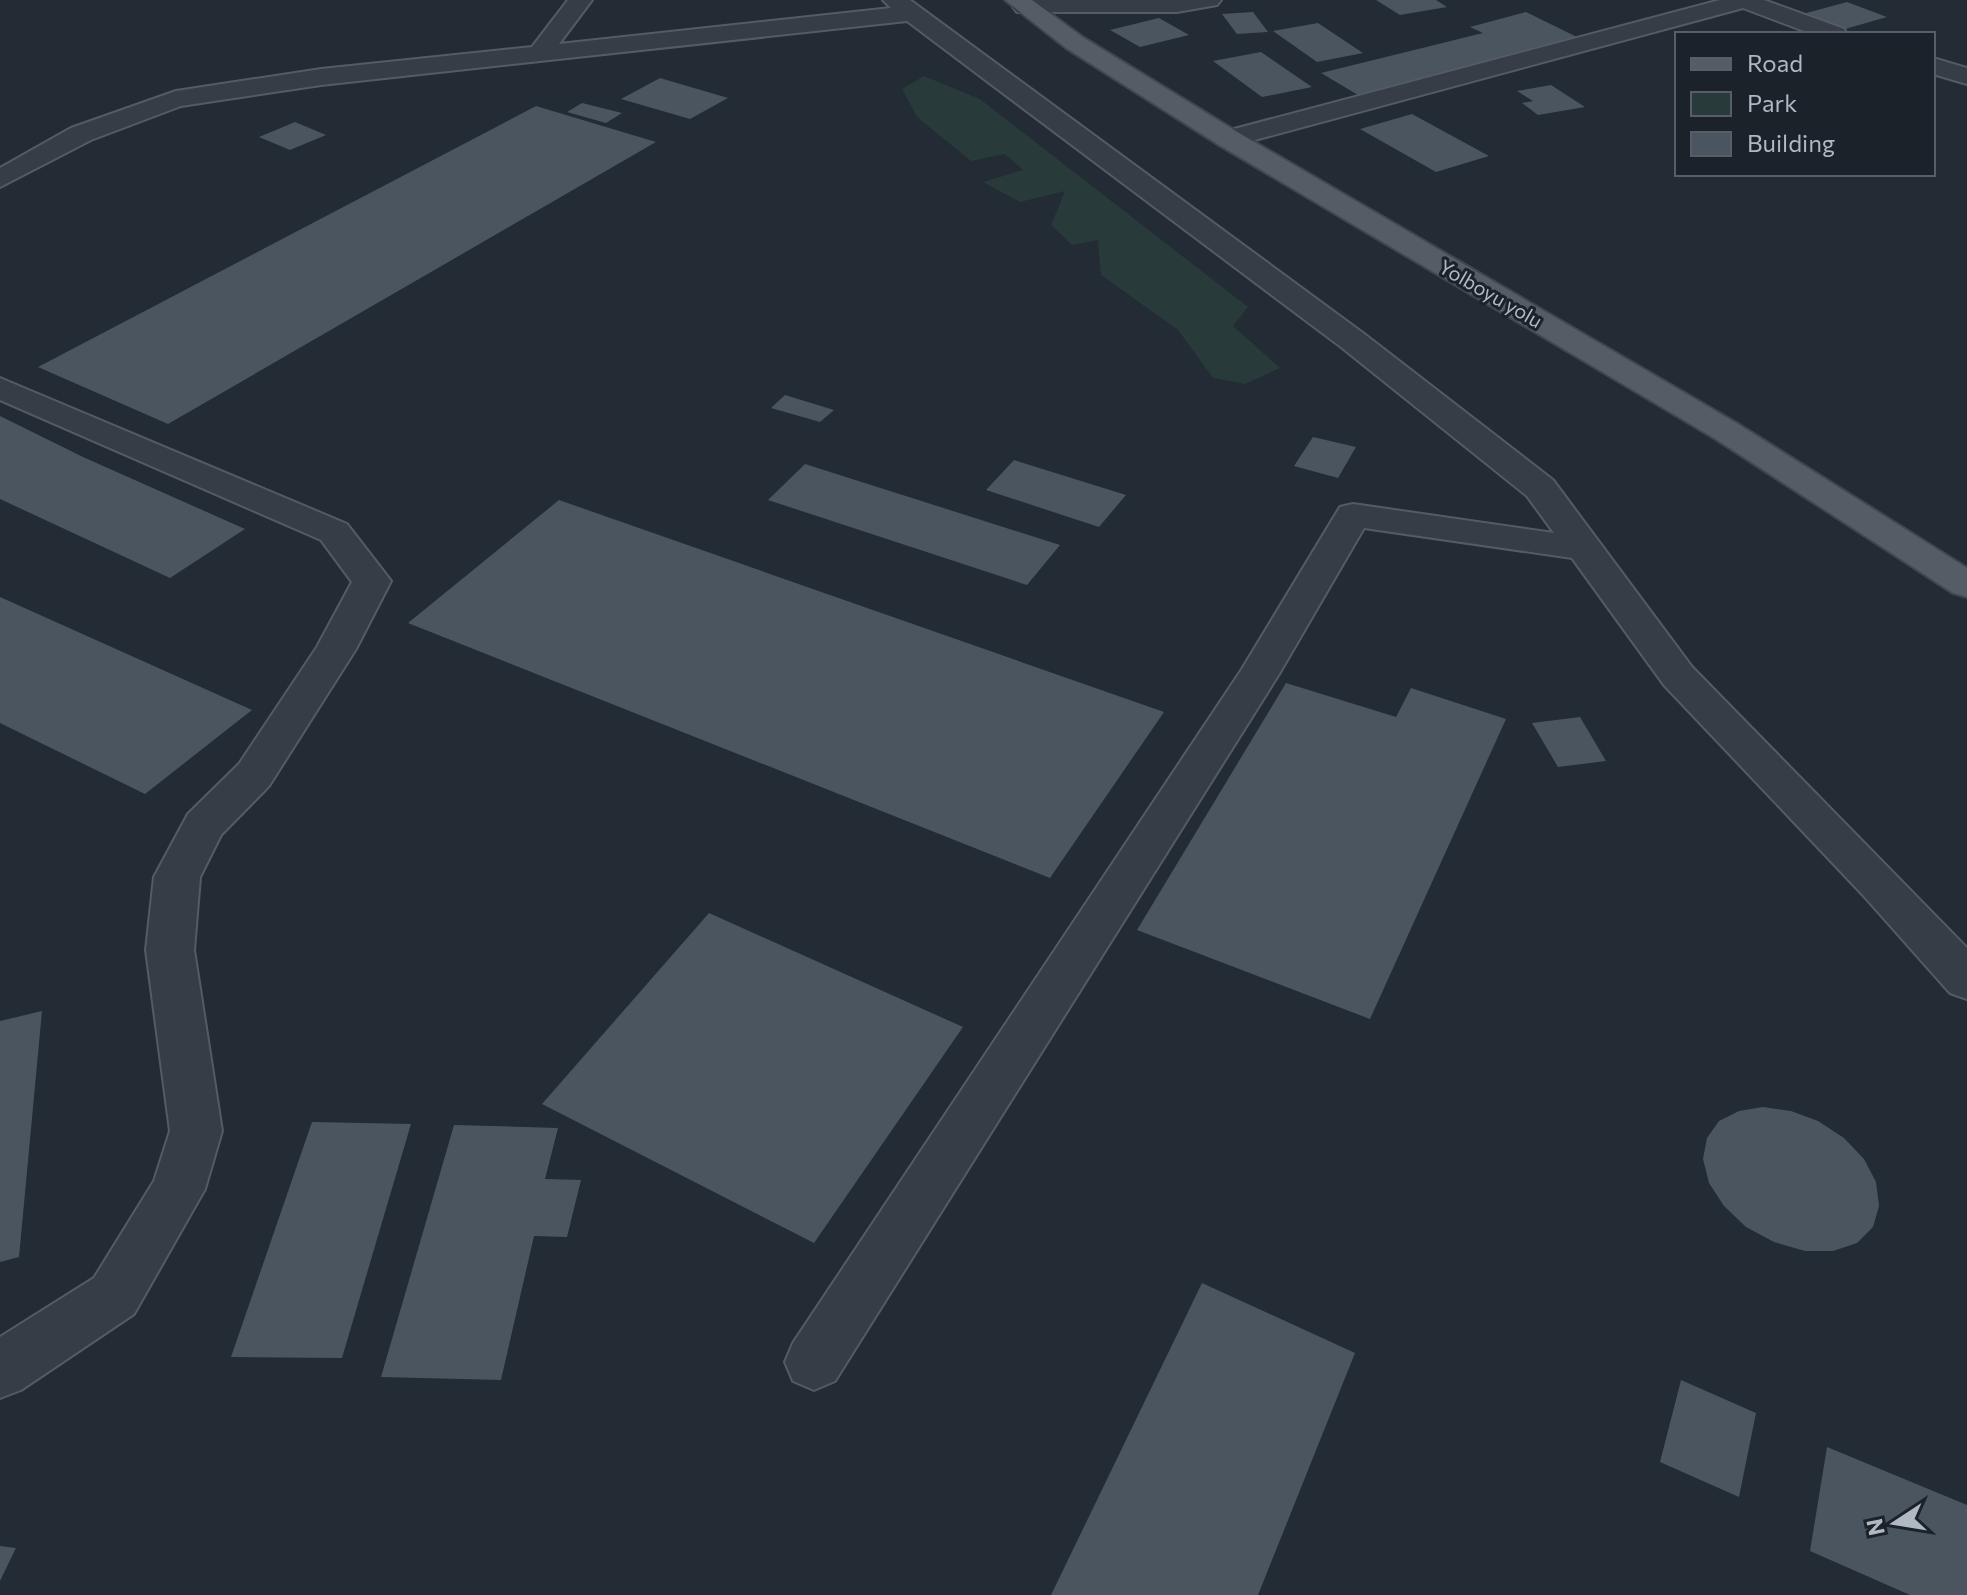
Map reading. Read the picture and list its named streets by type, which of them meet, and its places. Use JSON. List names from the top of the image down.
{
  "streets": {
    "main road": ["Yolboyu yolu"]
  },
  "legend": ["Road", "Park", "Building"],
  "north": "left"
}
